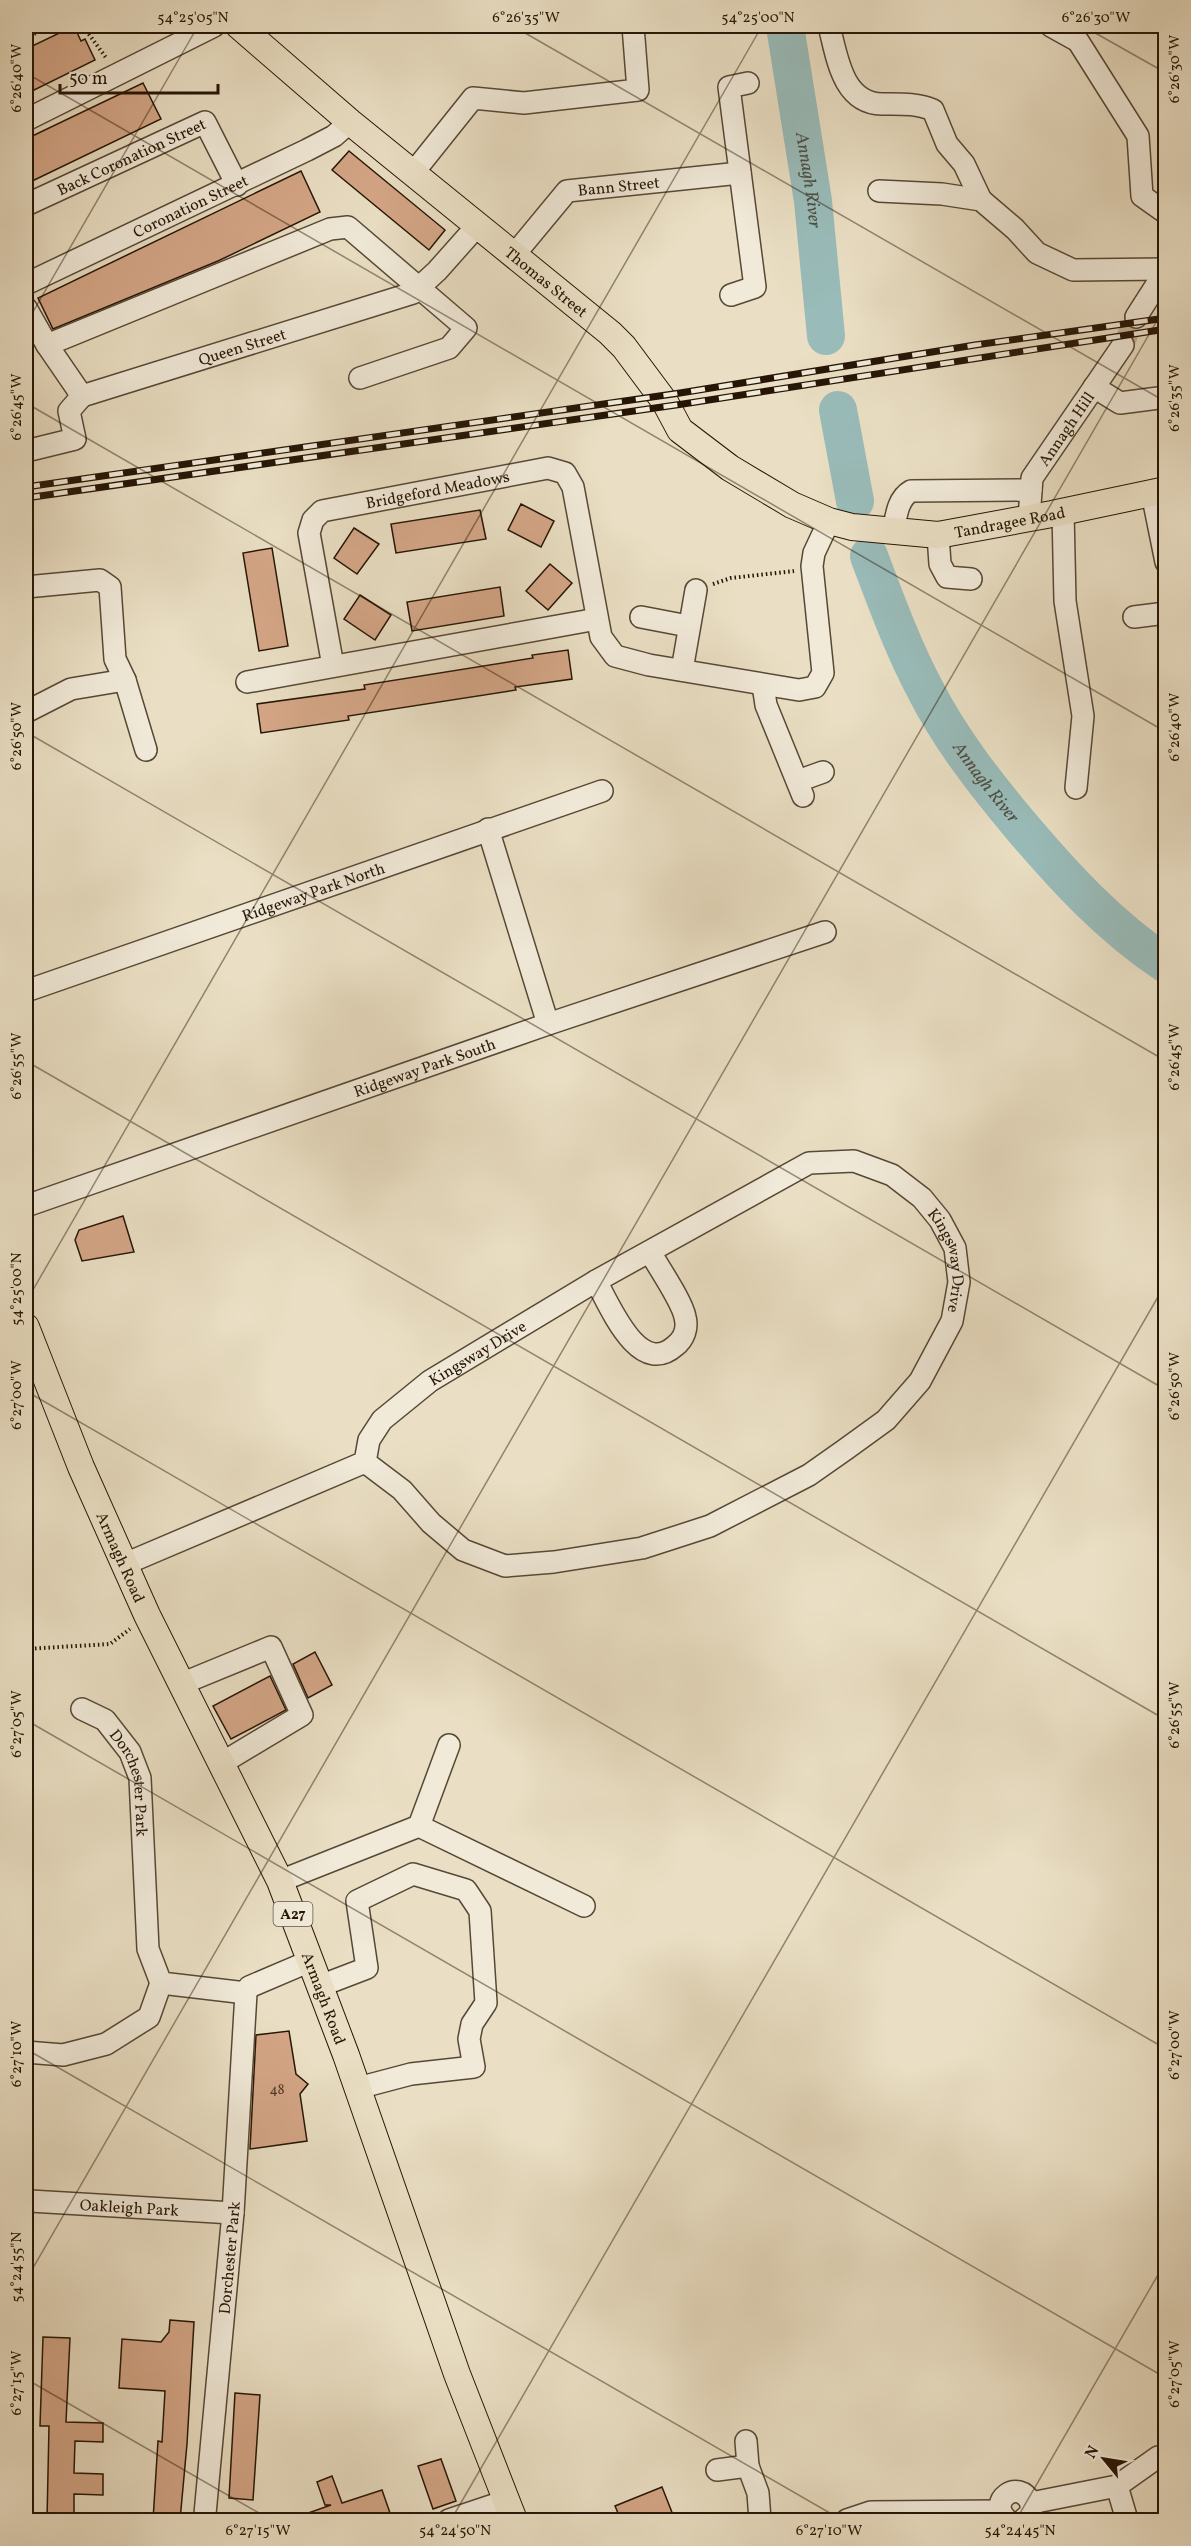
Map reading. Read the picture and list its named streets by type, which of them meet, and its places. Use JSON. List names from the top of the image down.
{
  "streets": {
    "main road": [
      "Thomas Street",
      "Tandragee Road",
      "Armagh Road",
      "A27"
    ],
    "street": [
      "Back Coronation Street",
      "Bann Street",
      "Coronation Street",
      "Queen Street",
      "Annagh Hill",
      "Bridgeford Meadows",
      "Ridgeway Park North",
      "Ridgeway Park South",
      "Kingsway Drive",
      "Dorchester Park",
      "Oakleigh Park"
    ]
  },
  "crossings": [
    ["Back Coronation Street", "Coronation Street"],
    ["Bann Street", "Thomas Street"],
    ["Coronation Street", "Thomas Street"],
    ["Thomas Street", "Bridgeford Meadows"],
    ["Thomas Street", "Tandragee Road"],
    ["Annagh Hill", "Tandragee Road"],
    ["Bridgeford Meadows", "Tandragee Road"],
    ["Dorchester Park", "Oakleigh Park"]
  ],
  "water": ["Annagh River"],
  "house_numbers": ["48"],
  "scale_bar": "50 m",
  "north": "top left",
  "coordinates": [
    "54°25'05\"N",
    "6°26'35\"W",
    "54°25'00\"N",
    "6°26'30\"W",
    "6°26'40\"W",
    "6°26'45\"W",
    "6°26'50\"W",
    "6°26'55\"W",
    "6°27'00\"W",
    "6°27'05\"W",
    "6°27'10\"W",
    "54°24'55\"N",
    "6°27'15\"W",
    "54°24'50\"N",
    "54°24'45\"N"
  ]
}
